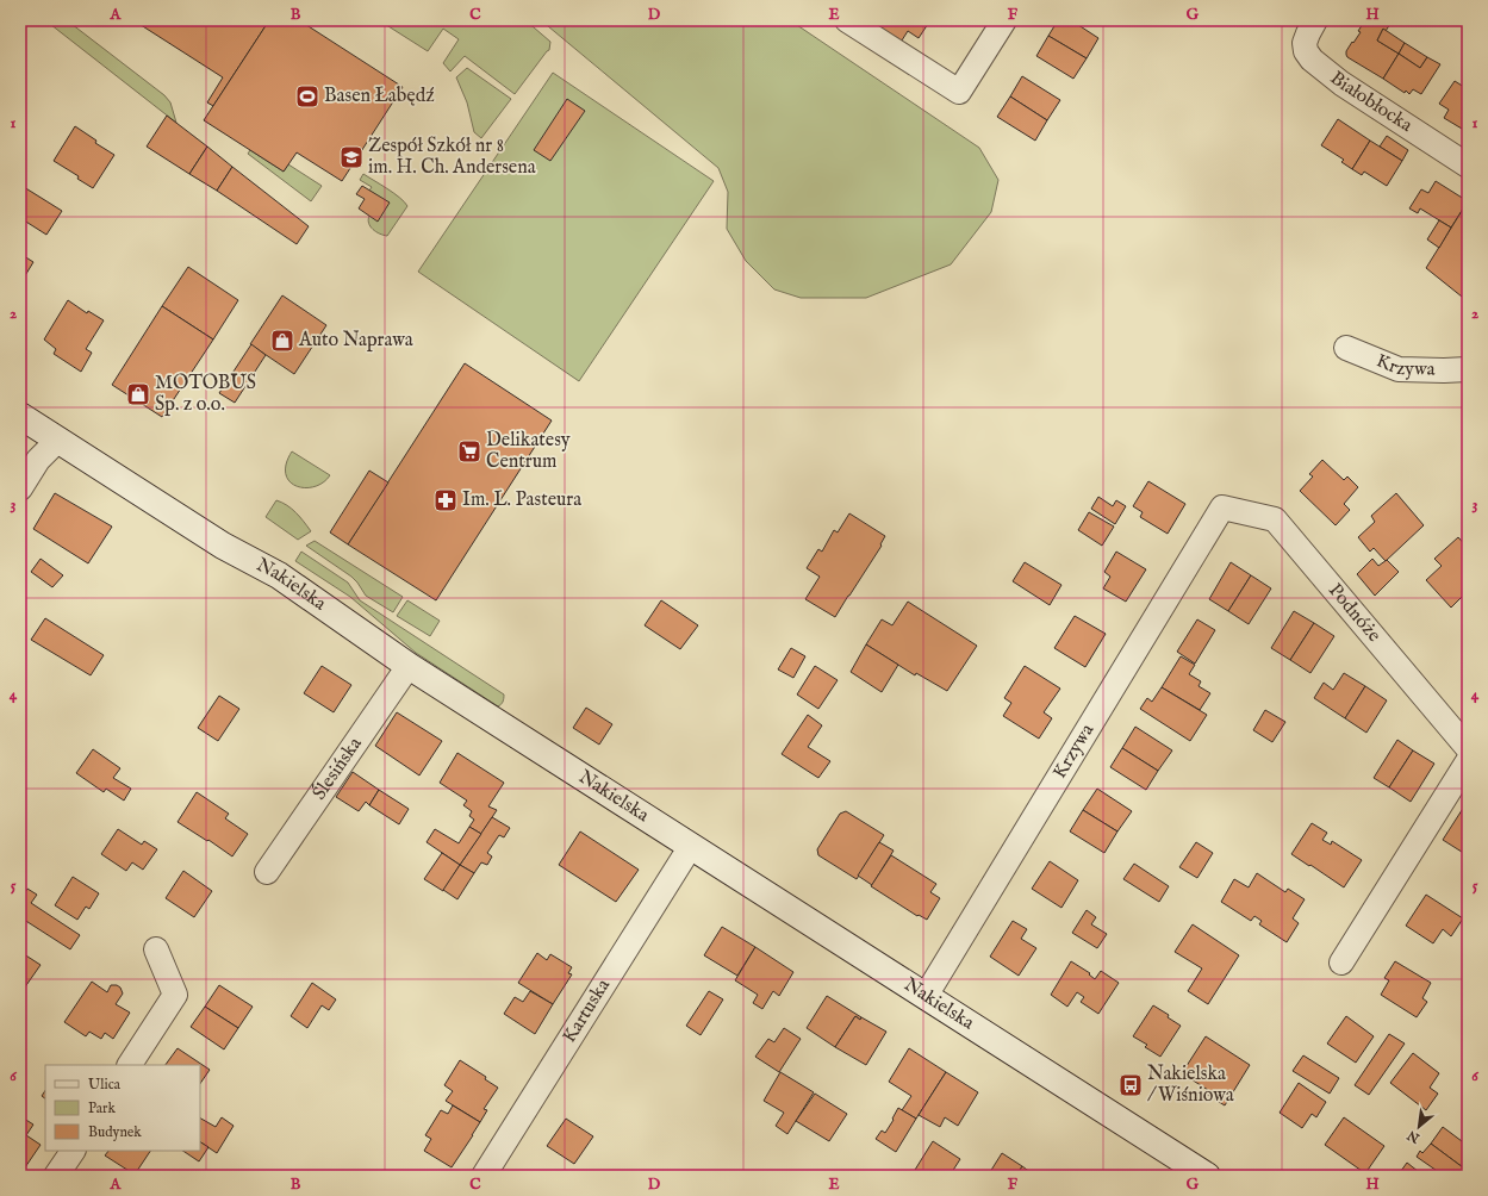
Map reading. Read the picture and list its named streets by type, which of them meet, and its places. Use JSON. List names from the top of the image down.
{
  "streets": {
    "main road": ["Nakielska"],
    "street": [
      "Białobłocka",
      "Krzywa",
      "Podnóże",
      "Ślesińska",
      "Kartuska"
    ]
  },
  "crossings": [
    ["Krzywa", "Nakielska"],
    ["Krzywa", "Podnóże"],
    ["Nakielska", "Ślesińska"],
    ["Nakielska", "Kartuska"]
  ],
  "places": {
    "sports": ["Basen Łabędź"],
    "school or university": ["Zespół Szkół nr 8 im. H. Ch. Andersena"],
    "shop": ["Auto Naprawa", "MOTOBUS Sp. z o.o."],
    "supermarket": ["Delikatesy Centrum"],
    "pharmacy": ["Im. L. Pasteura"],
    "bus stop": ["Nakielska / Wiśniowa"]
  },
  "legend": ["Ulica", "Park", "Budynek"],
  "north": "bottom left",
  "grid": {
    "columns": [
      "A",
      "B",
      "C",
      "D",
      "E",
      "F",
      "G",
      "H"
    ],
    "rows": [
      "1",
      "2",
      "3",
      "4",
      "5",
      "6"
    ]
  }
}
